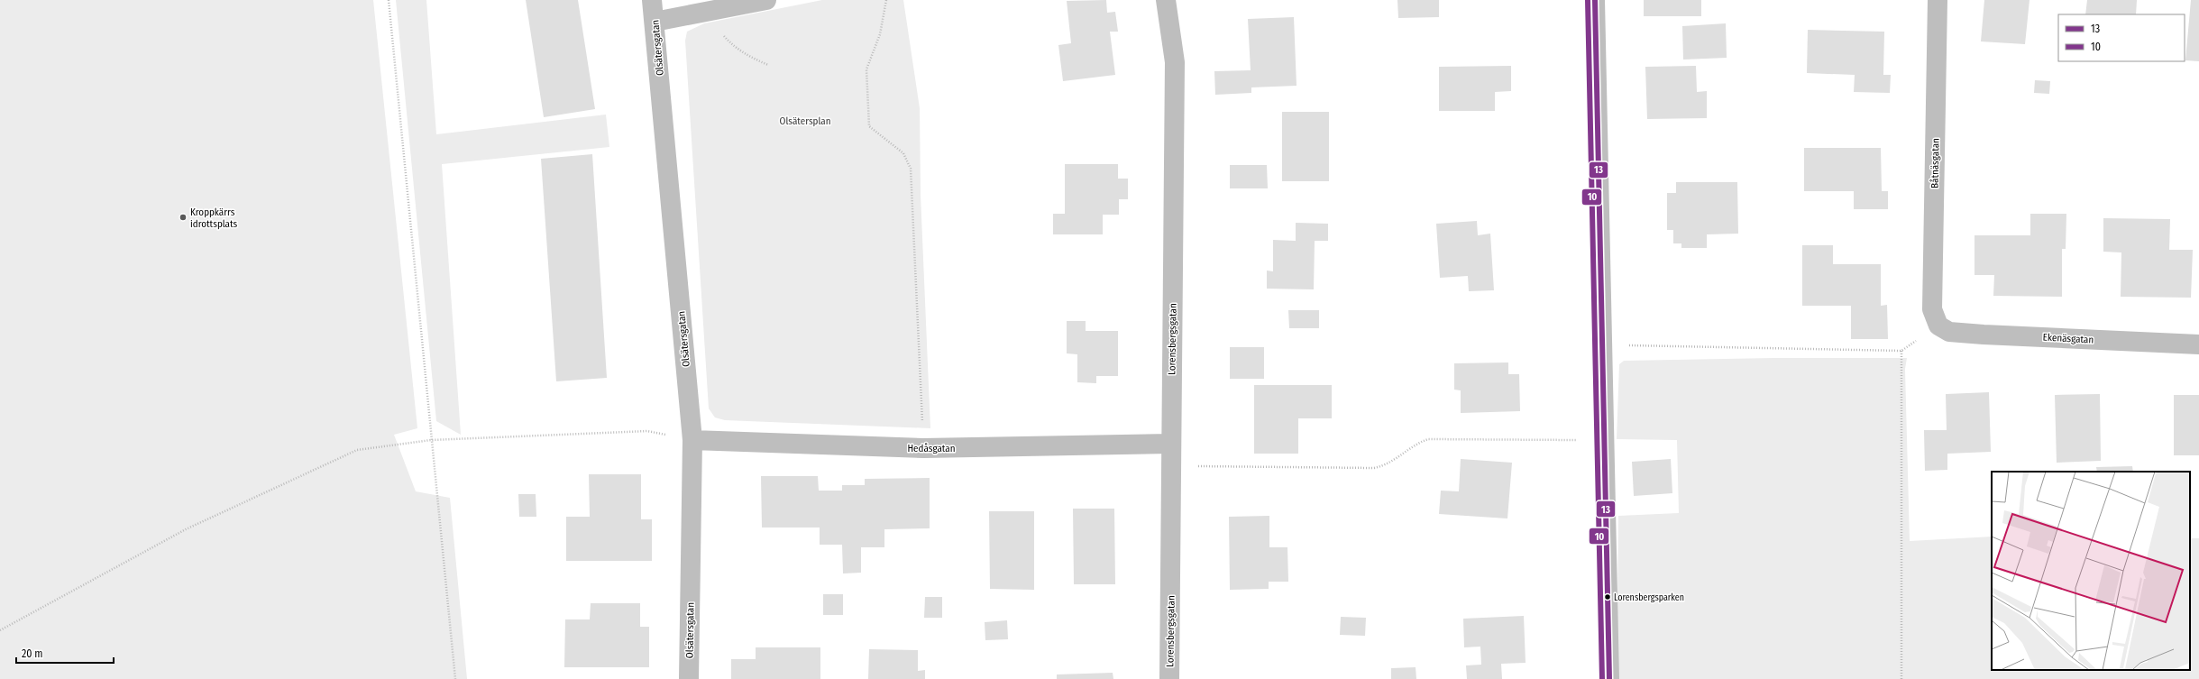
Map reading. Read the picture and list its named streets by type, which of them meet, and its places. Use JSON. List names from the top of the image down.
{
  "streets": {
    "street": [
      "Olsätersgatan",
      "Båtnäsgatan",
      "Ekenäsgatan",
      "Lorensbergsgatan",
      "Hedåsgatan"
    ]
  },
  "crossings": [
    ["Olsätersgatan", "Hedåsgatan"],
    ["Båtnäsgatan", "Ekenäsgatan"],
    ["Lorensbergsgatan", "Hedåsgatan"]
  ],
  "parks": ["Olsätersplan"],
  "places": ["Kroppkärrs idrottsplats", "Lorensbergsparken"],
  "lines": ["transit line 13", "transit line 10"],
  "legend": ["13", "10"],
  "scale_bar": "20 m"
}
